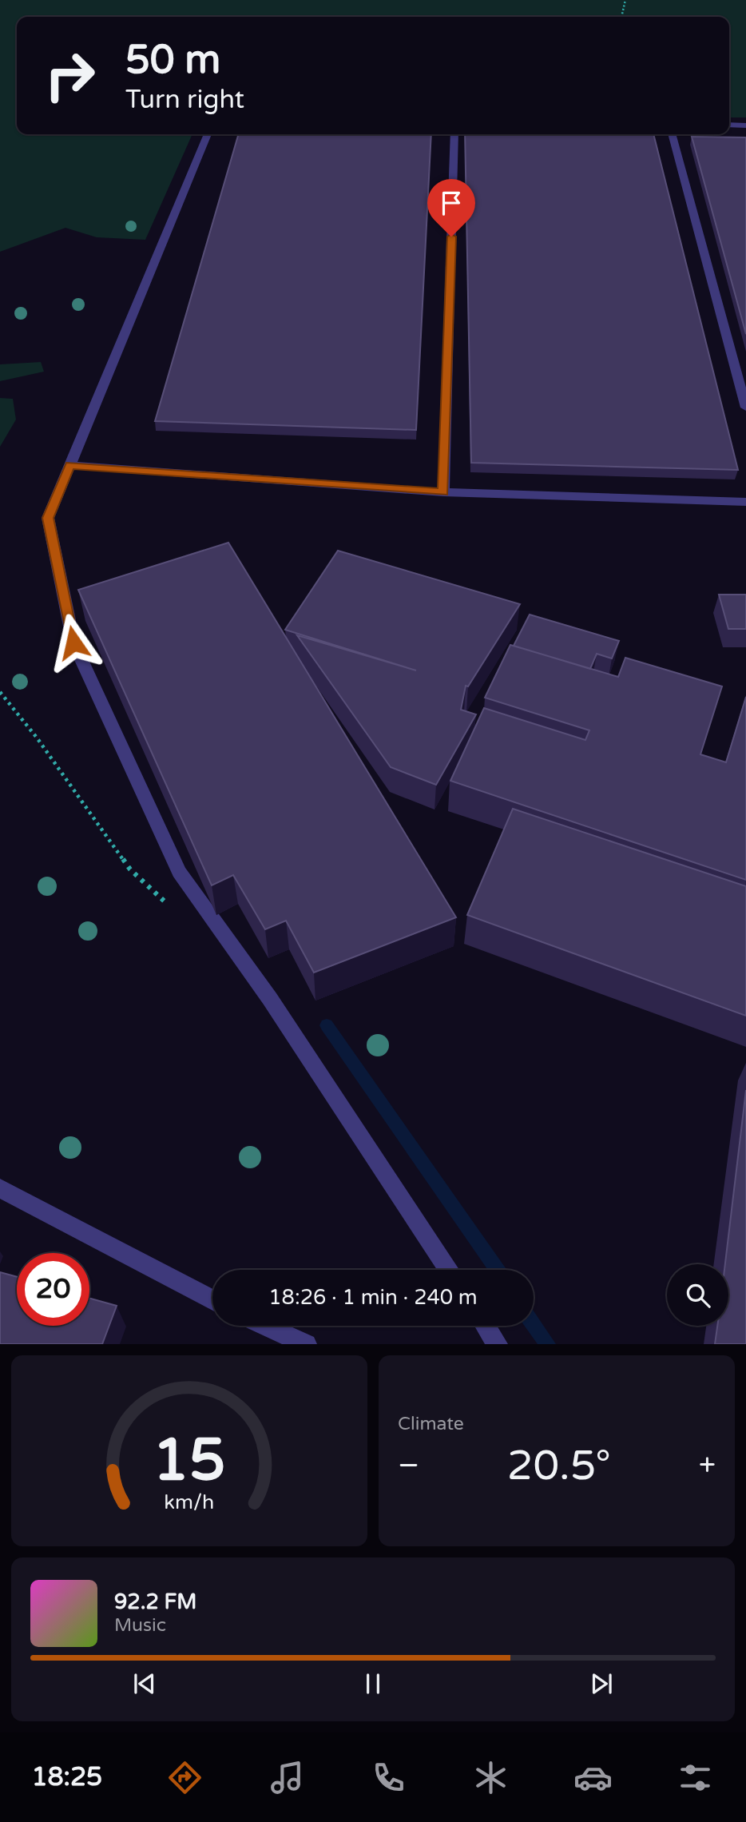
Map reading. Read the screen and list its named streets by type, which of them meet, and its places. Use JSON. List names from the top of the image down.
{
  "page": {
    "turn": ["50 m", "Turn right"],
    "limit": "20",
    "trip": "18:26 · 1 min · 240 m",
    "tile": "Climate",
    "heat": ["−", "20.5°", "+"],
    "song": ["92.2 FM", "Music"],
    "tabs": "18:25",
    "gauge": ["15", "km/h"]
  }
}
